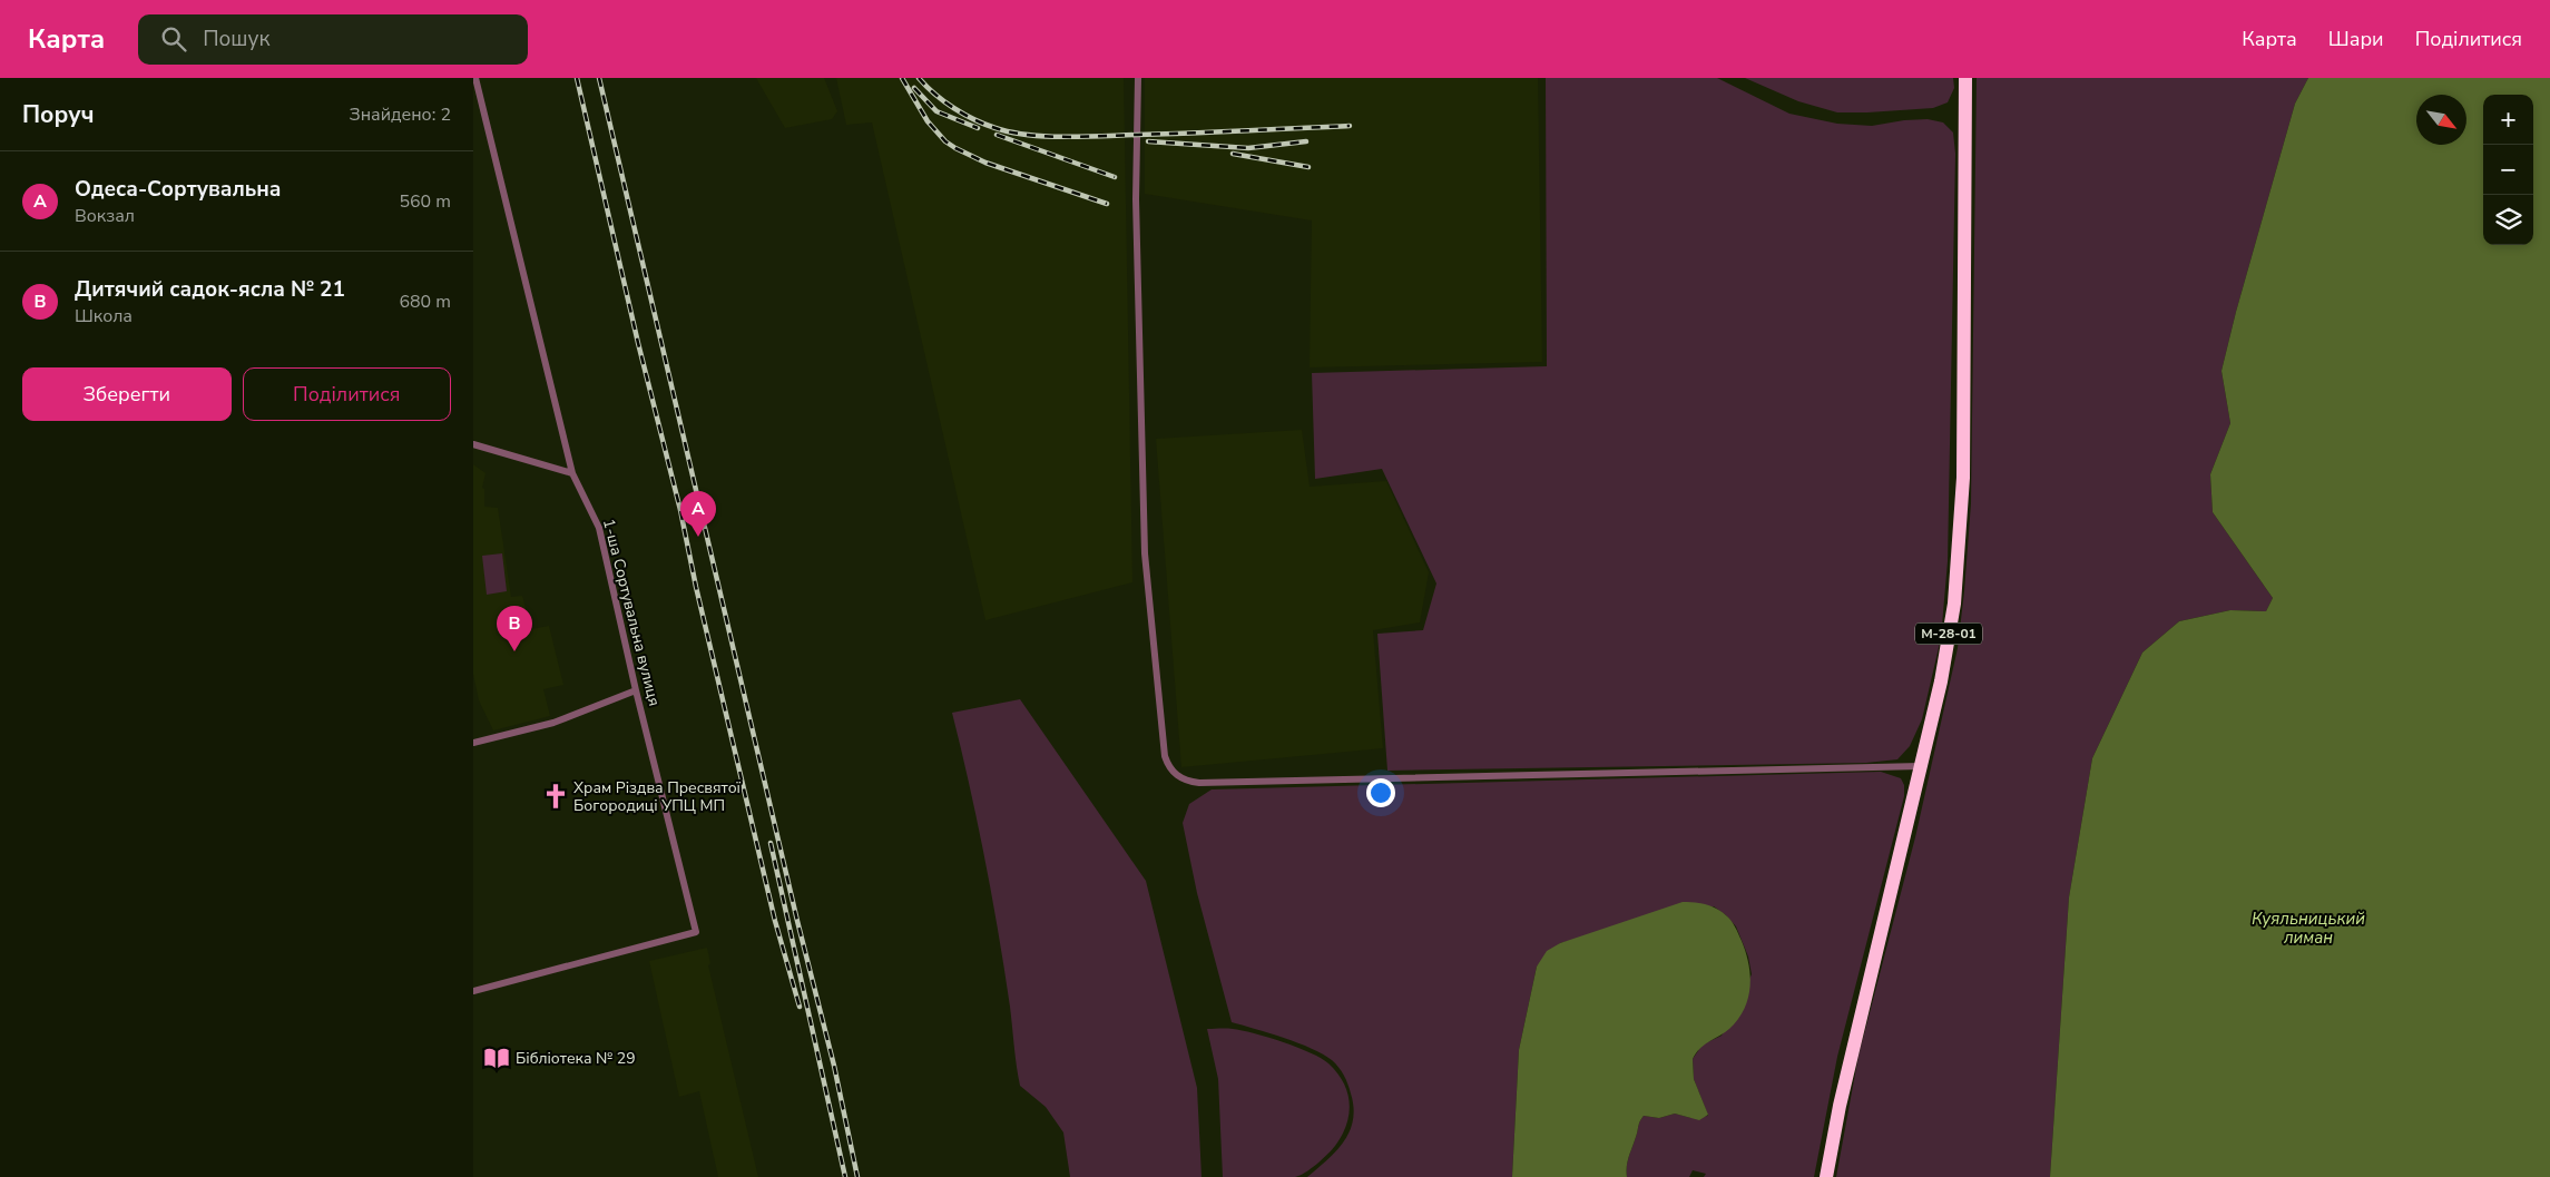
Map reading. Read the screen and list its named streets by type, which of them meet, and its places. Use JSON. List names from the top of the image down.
{
  "streets": {
    "highway": ["М-28-01"],
    "street": ["1-ша Сортувальна вулиця"]
  },
  "water": ["Куяльницький лиман"],
  "places": {
    "church": ["Храм Різдва Пресвятої Богородиці УПЦ МП"],
    "library": ["Бібліотека № 29"]
  },
  "north": "bottom right",
  "page": {
    "header": "Карта",
    "search": "Пошук",
    "nav": ["Карта", "Шари", "Поділитися"],
    "heading": ["Поруч", "Знайдено: 2"],
    "map_buttons": ["+", "−"],
    "list": [
      {
        "mark": "A",
        "name": "Одеса-Сортувальна",
        "note": "Вокзал",
        "value": "560 m"
      },
      {
        "mark": "B",
        "name": "Дитячий садок-ясла № 21",
        "note": "Школа",
        "value": "680 m"
      }
    ],
    "buttons": ["Зберегти", "Поділитися"],
    "pins": ["A", "B"]
  }
}
